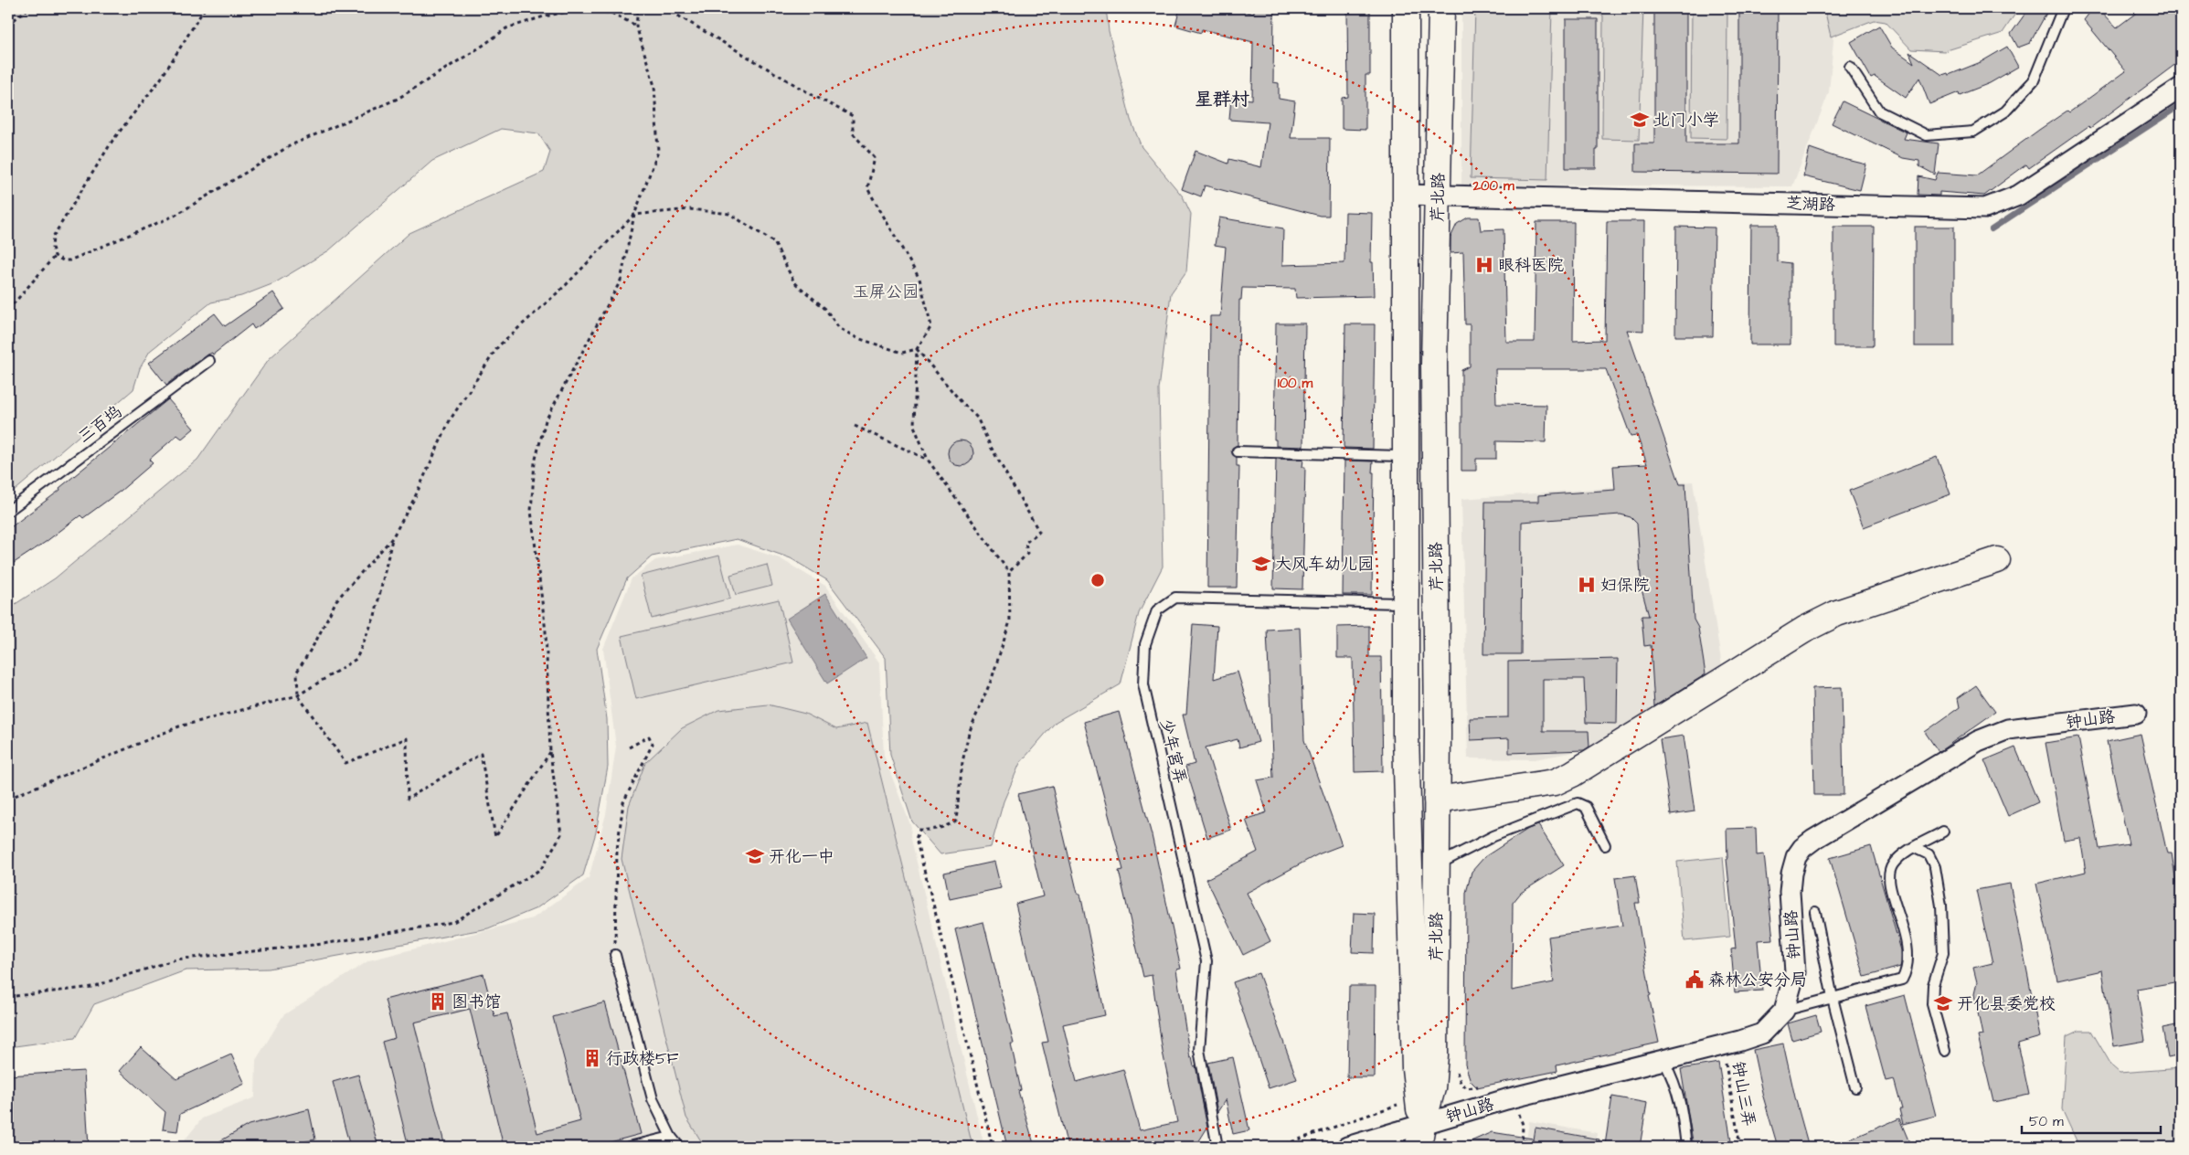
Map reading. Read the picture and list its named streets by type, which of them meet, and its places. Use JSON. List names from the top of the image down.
{
  "streets": {
    "main road": ["芹北路"],
    "street": ["芝湖路", "钟山路"],
    "lane": ["三百坞", "少年宫弄"],
    "path": ["钟山三弄"]
  },
  "crossings": [
    ["芹北路", "芝湖路"],
    ["芹北路", "钟山路"],
    ["芹北路", "少年宫弄"],
    ["钟山路", "钟山三弄"]
  ],
  "districts": ["星群村"],
  "parks": ["玉屏公园"],
  "places": {
    "school or university": [
      "北门小学",
      "大风车幼儿园",
      "开化一中",
      "开化县委党校"
    ],
    "hospital": ["眼科医院", "妇保院"],
    "public building": ["森林公安分局"],
    "building": ["图书馆", "行政楼5F"]
  },
  "scale_bar": "50 m",
  "rings": ["200 m", "100 m"]
}
